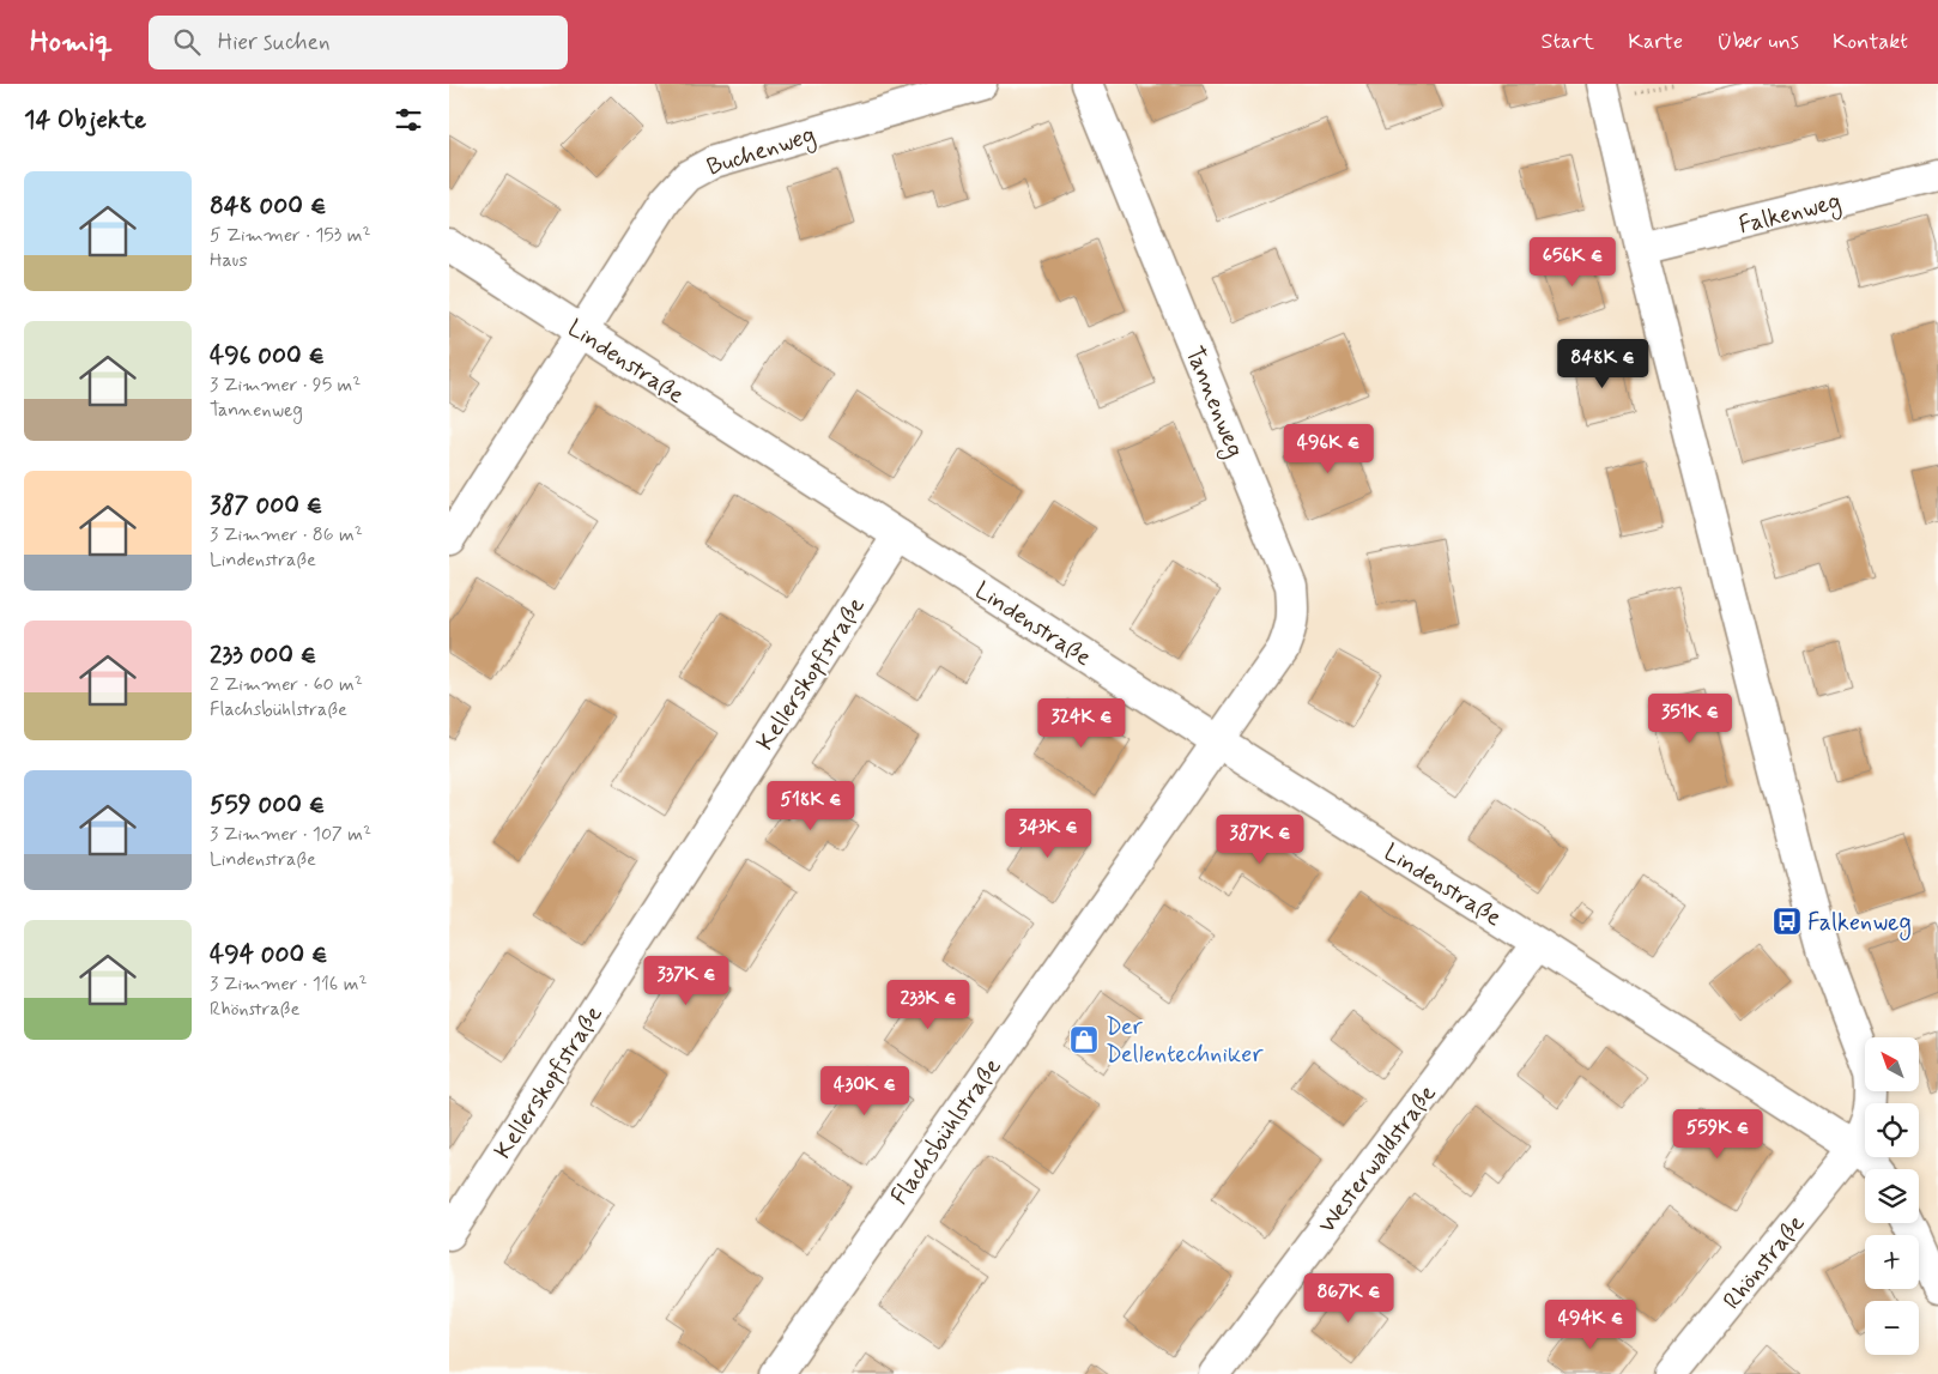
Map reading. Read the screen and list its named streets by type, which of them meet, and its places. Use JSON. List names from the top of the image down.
{
  "streets": {
    "street": [
      "Buchenweg",
      "Falkenweg",
      "Lindenstraße",
      "Tannenweg",
      "Kellerskopfstraße",
      "Flachsbühlstraße",
      "Westerwaldstraße",
      "Rhönstraße"
    ]
  },
  "crossings": [
    ["Buchenweg", "Lindenstraße"],
    ["Falkenweg", "Rhönstraße"],
    ["Lindenstraße", "Tannenweg"],
    ["Lindenstraße", "Kellerskopfstraße"],
    ["Lindenstraße", "Flachsbühlstraße"],
    ["Lindenstraße", "Westerwaldstraße"],
    ["Lindenstraße", "Rhönstraße"],
    ["Tannenweg", "Flachsbühlstraße"]
  ],
  "places": {
    "bus stop": ["Falkenweg"],
    "shop": ["Der Dellentechniker"]
  },
  "north": "top left",
  "page": {
    "header": "Homiq",
    "search": "Hier suchen",
    "nav": [
      "Start",
      "Karte",
      "Über uns",
      "Kontakt"
    ],
    "heading": "14 Objekte",
    "list": [
      {
        "name": "848 000 €",
        "note": "5 Zimmer · 153 m² · Haus"
      },
      {
        "name": "496 000 €",
        "note": "3 Zimmer · 95 m² · Tannenweg"
      },
      {
        "name": "387 000 €",
        "note": "3 Zimmer · 86 m² · Lindenstraße"
      },
      {
        "name": "233 000 €",
        "note": "2 Zimmer · 60 m² · Flachsbühlstraße"
      },
      {
        "name": "559 000 €",
        "note": "3 Zimmer · 107 m² · Lindenstraße"
      },
      {
        "name": "494 000 €",
        "note": "3 Zimmer · 116 m² · Rhönstraße"
      }
    ],
    "price": [
      "656K €",
      "848K €",
      "496K €",
      "351K €",
      "324K €",
      "518K €",
      "343K €",
      "387K €",
      "337K €",
      "233K €",
      "430K €",
      "559K €",
      "867K €",
      "494K €"
    ],
    "map_buttons": ["+", "−"]
  }
}
